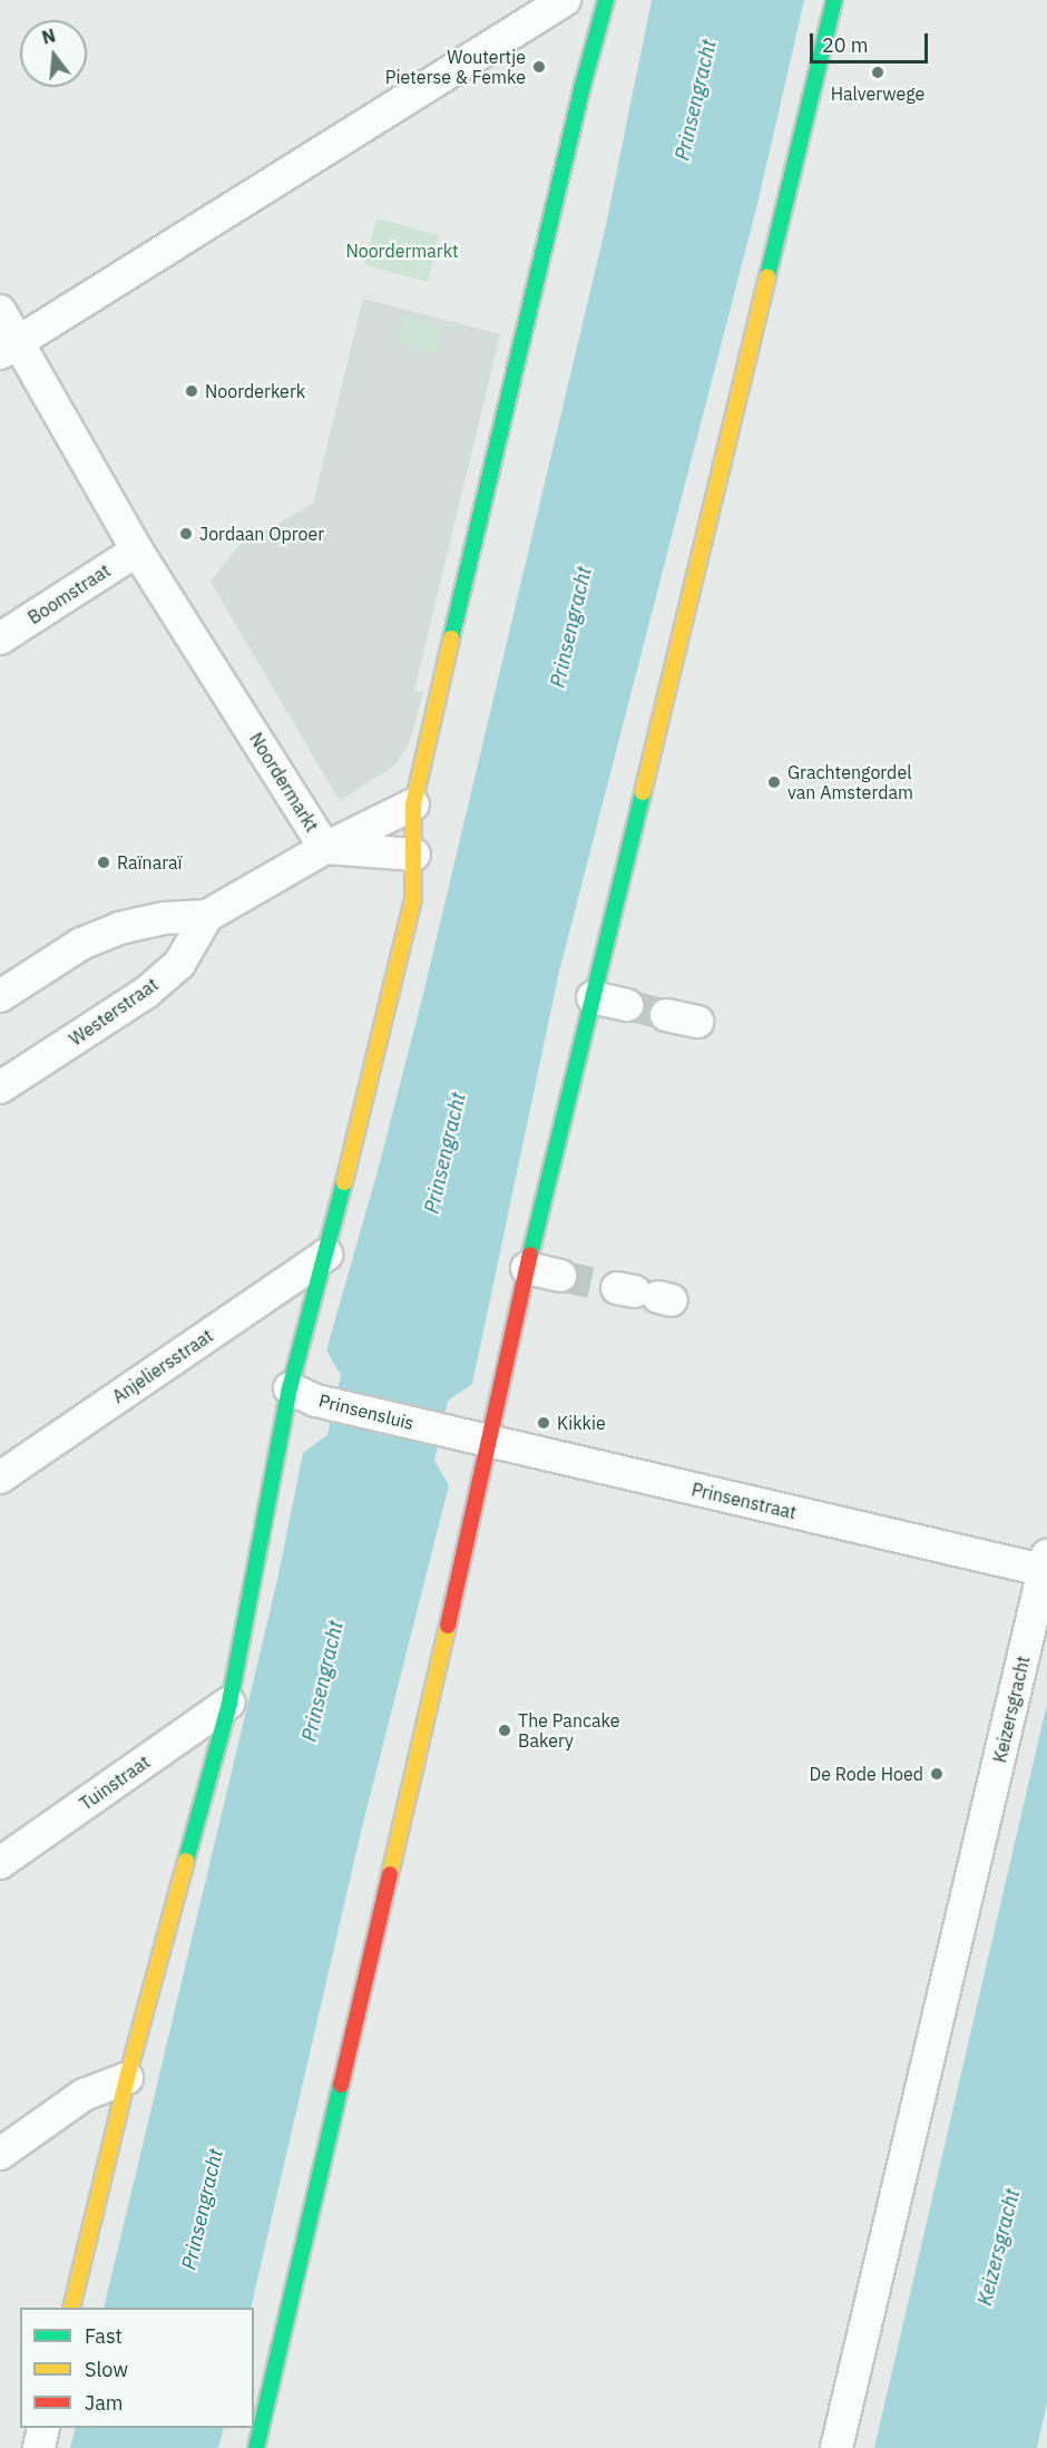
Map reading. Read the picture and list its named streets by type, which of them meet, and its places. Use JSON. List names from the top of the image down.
{
  "streets": {
    "street": [
      "Boomstraat",
      "Noordermarkt",
      "Westerstraat",
      "Anjeliersstraat",
      "Prinsensluis",
      "Prinsenstraat",
      "Keizersgracht",
      "Tuinstraat"
    ]
  },
  "crossings": [
    ["Boomstraat", "Noordermarkt"],
    ["Noordermarkt", "Westerstraat"],
    ["Prinsensluis", "Prinsenstraat"],
    ["Prinsenstraat", "Keizersgracht"]
  ],
  "water": ["Prinsengracht", "Keizersgracht"],
  "parks": ["Noordermarkt"],
  "places": [
    "Woutertje Pieterse & Femke",
    "Halverwege",
    "Noorderkerk",
    "Jordaan Oproer",
    "Grachtengordel van Amsterdam",
    "Raïnaraï",
    "Kikkie",
    "The Pancake Bakery",
    "De Rode Hoed"
  ],
  "legend": ["Fast", "Slow", "Jam"],
  "scale_bar": "20 m",
  "north": "top"
}
